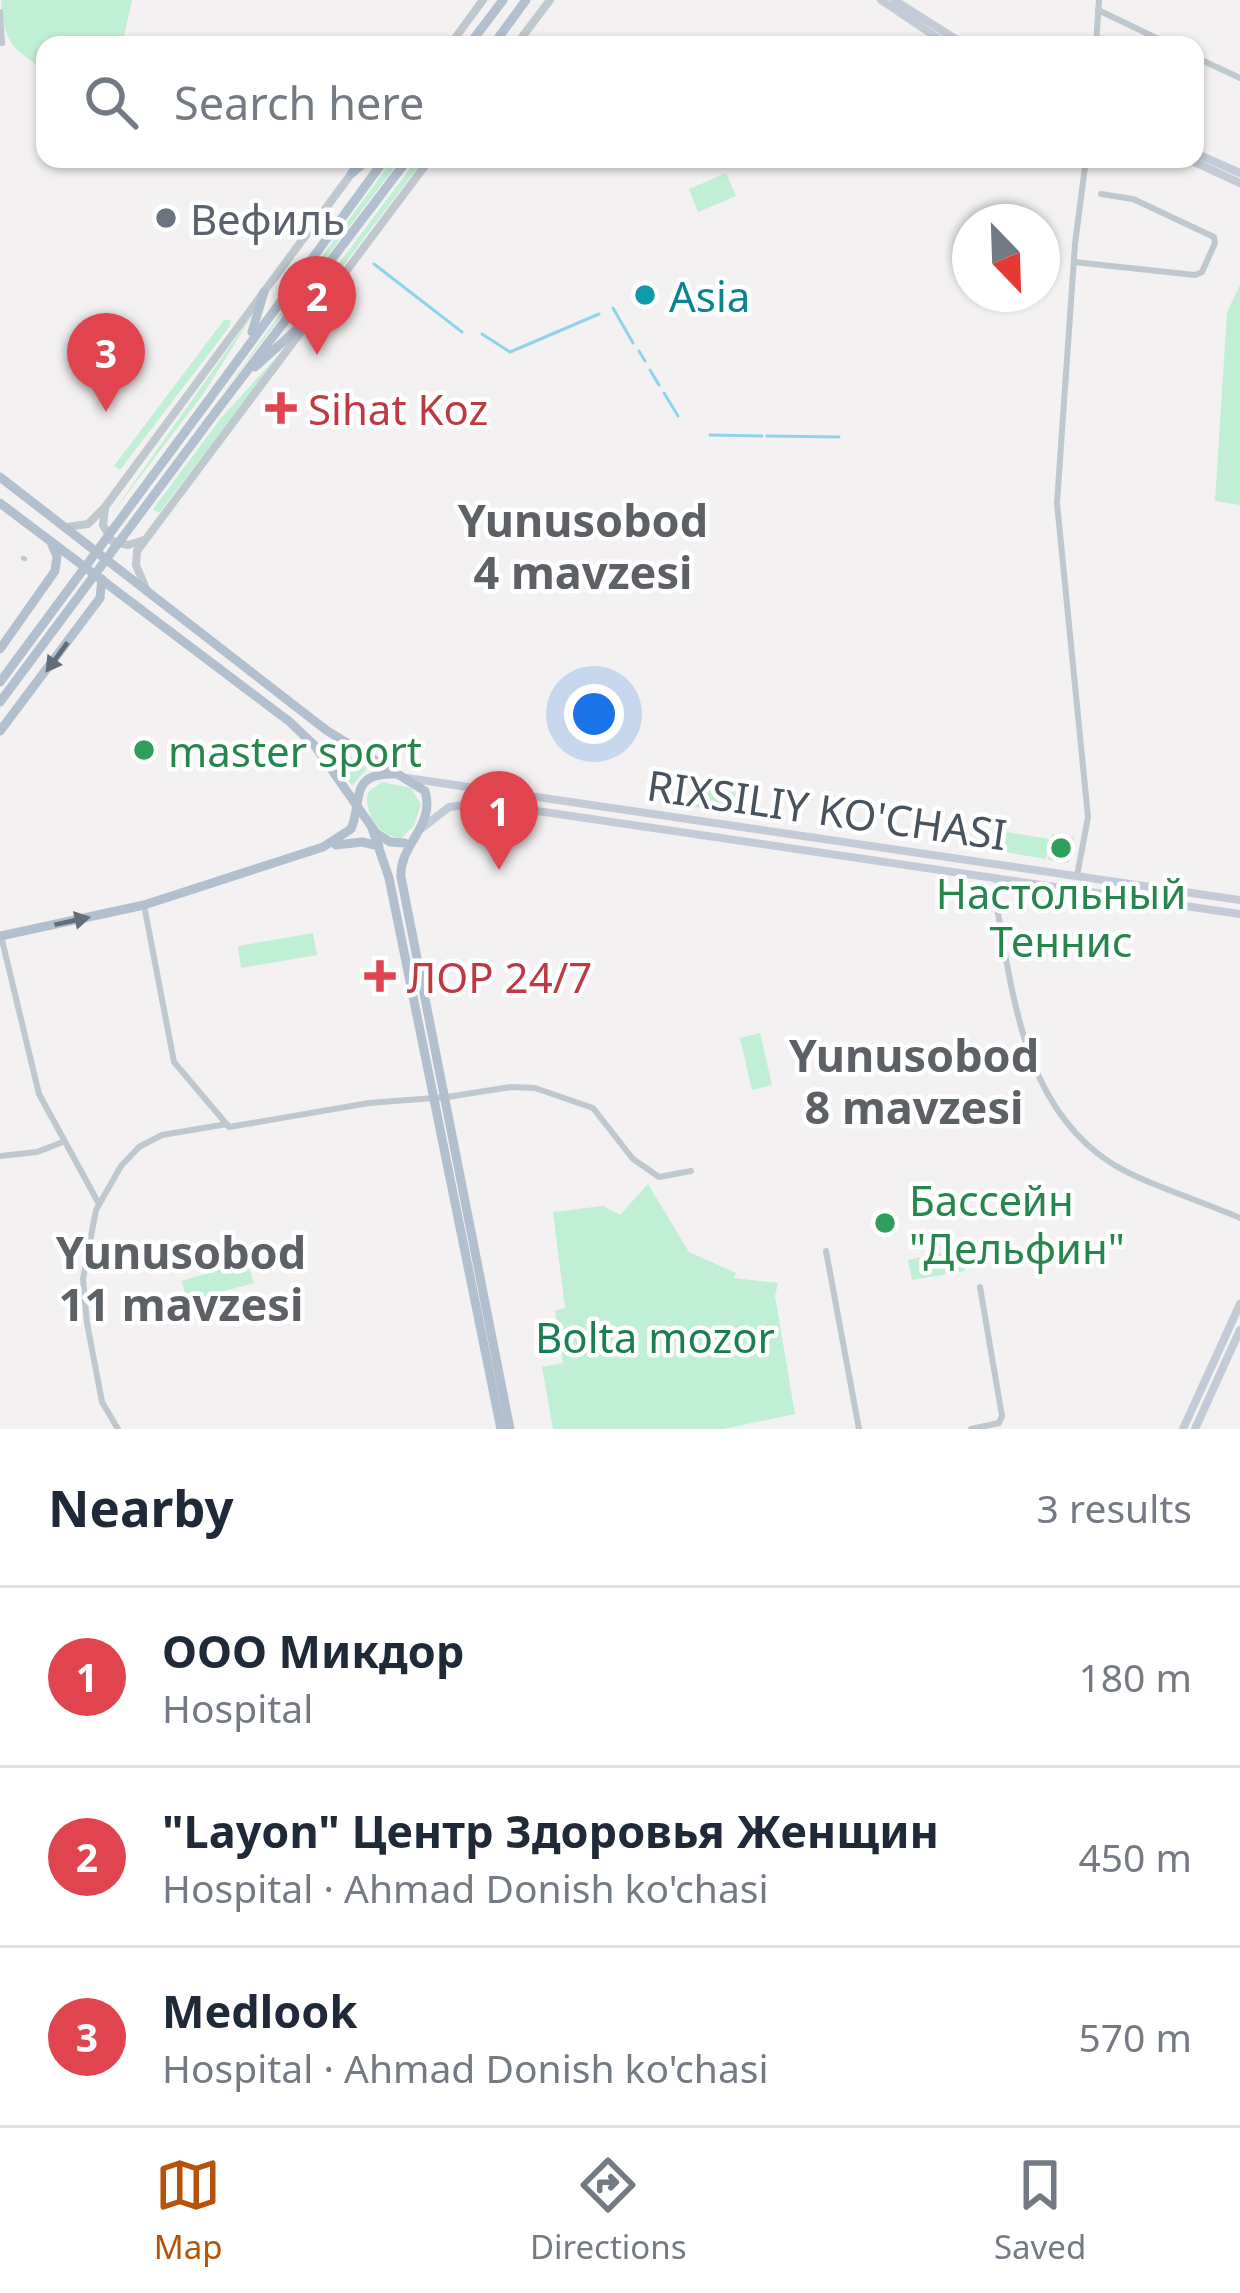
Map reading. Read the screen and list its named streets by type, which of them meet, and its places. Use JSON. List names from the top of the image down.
{
  "streets": {
    "main road": ["RIXSILIY KO'CHASI"]
  },
  "districts": ["Yunusobod 4 mavzesi", "Yunusobod 8 mavzesi", "Yunusobod 11 mavzesi"],
  "parks": ["Bolta mozor"],
  "places": {
    "other": [
      "Вефиль",
      "Asia",
      "master sport",
      "Настольный Теннис",
      "Бассейн \"Дельфин\""
    ],
    "health": ["Sihat Koz", "ЛОР 24/7"]
  },
  "north": "bottom right",
  "page": {
    "search": "Search here",
    "pins": ["2", "3", "1"],
    "heading": ["Nearby", "3 results"],
    "list": [
      {
        "mark": "1",
        "name": "ООО Микдор",
        "note": "Hospital",
        "value": "180 m"
      },
      {
        "mark": "2",
        "name": "\"Layon\" Центр Здоровья Женщин",
        "note": "Hospital · Ahmad Donish ko'chasi",
        "value": "450 m"
      },
      {
        "mark": "3",
        "name": "Medlook",
        "note": "Hospital · Ahmad Donish ko'chasi",
        "value": "570 m"
      }
    ],
    "nav": ["Map", "Directions", "Saved"]
  }
}
